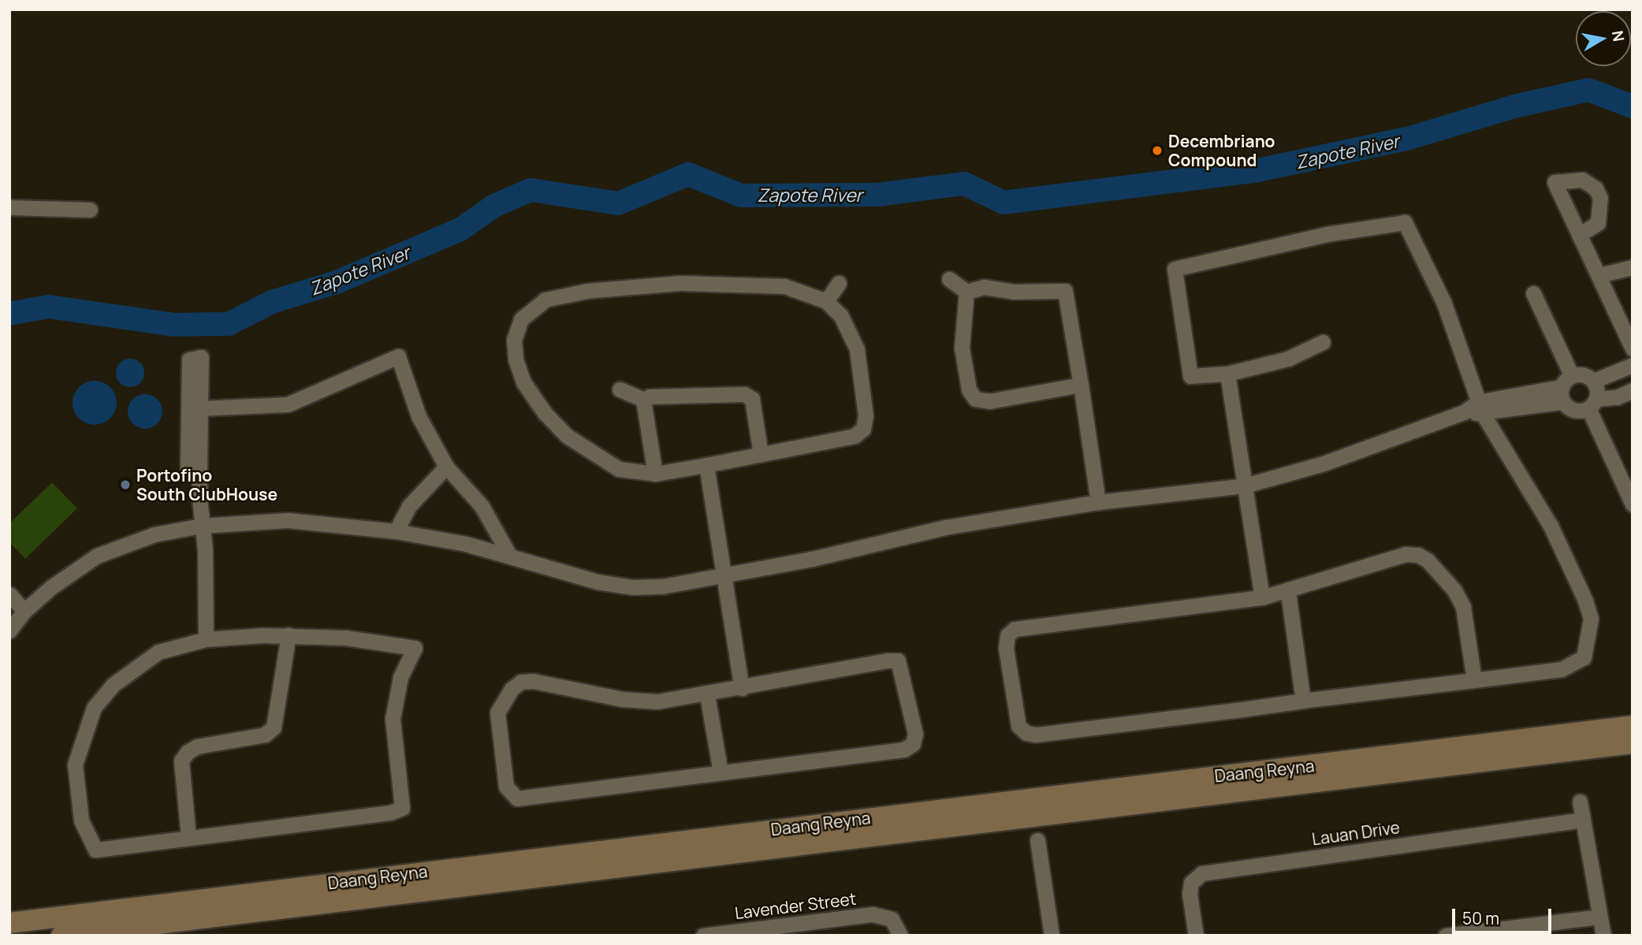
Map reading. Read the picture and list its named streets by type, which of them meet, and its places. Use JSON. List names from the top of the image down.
{
  "streets": {
    "main road": ["Daang Reyna"],
    "street": ["Lauan Drive", "Lavender Street"]
  },
  "water": ["Zapote River"],
  "places": ["Decembriano Compound", "Portofino South ClubHouse"],
  "scale_bar": "50 m",
  "north": "right"
}
